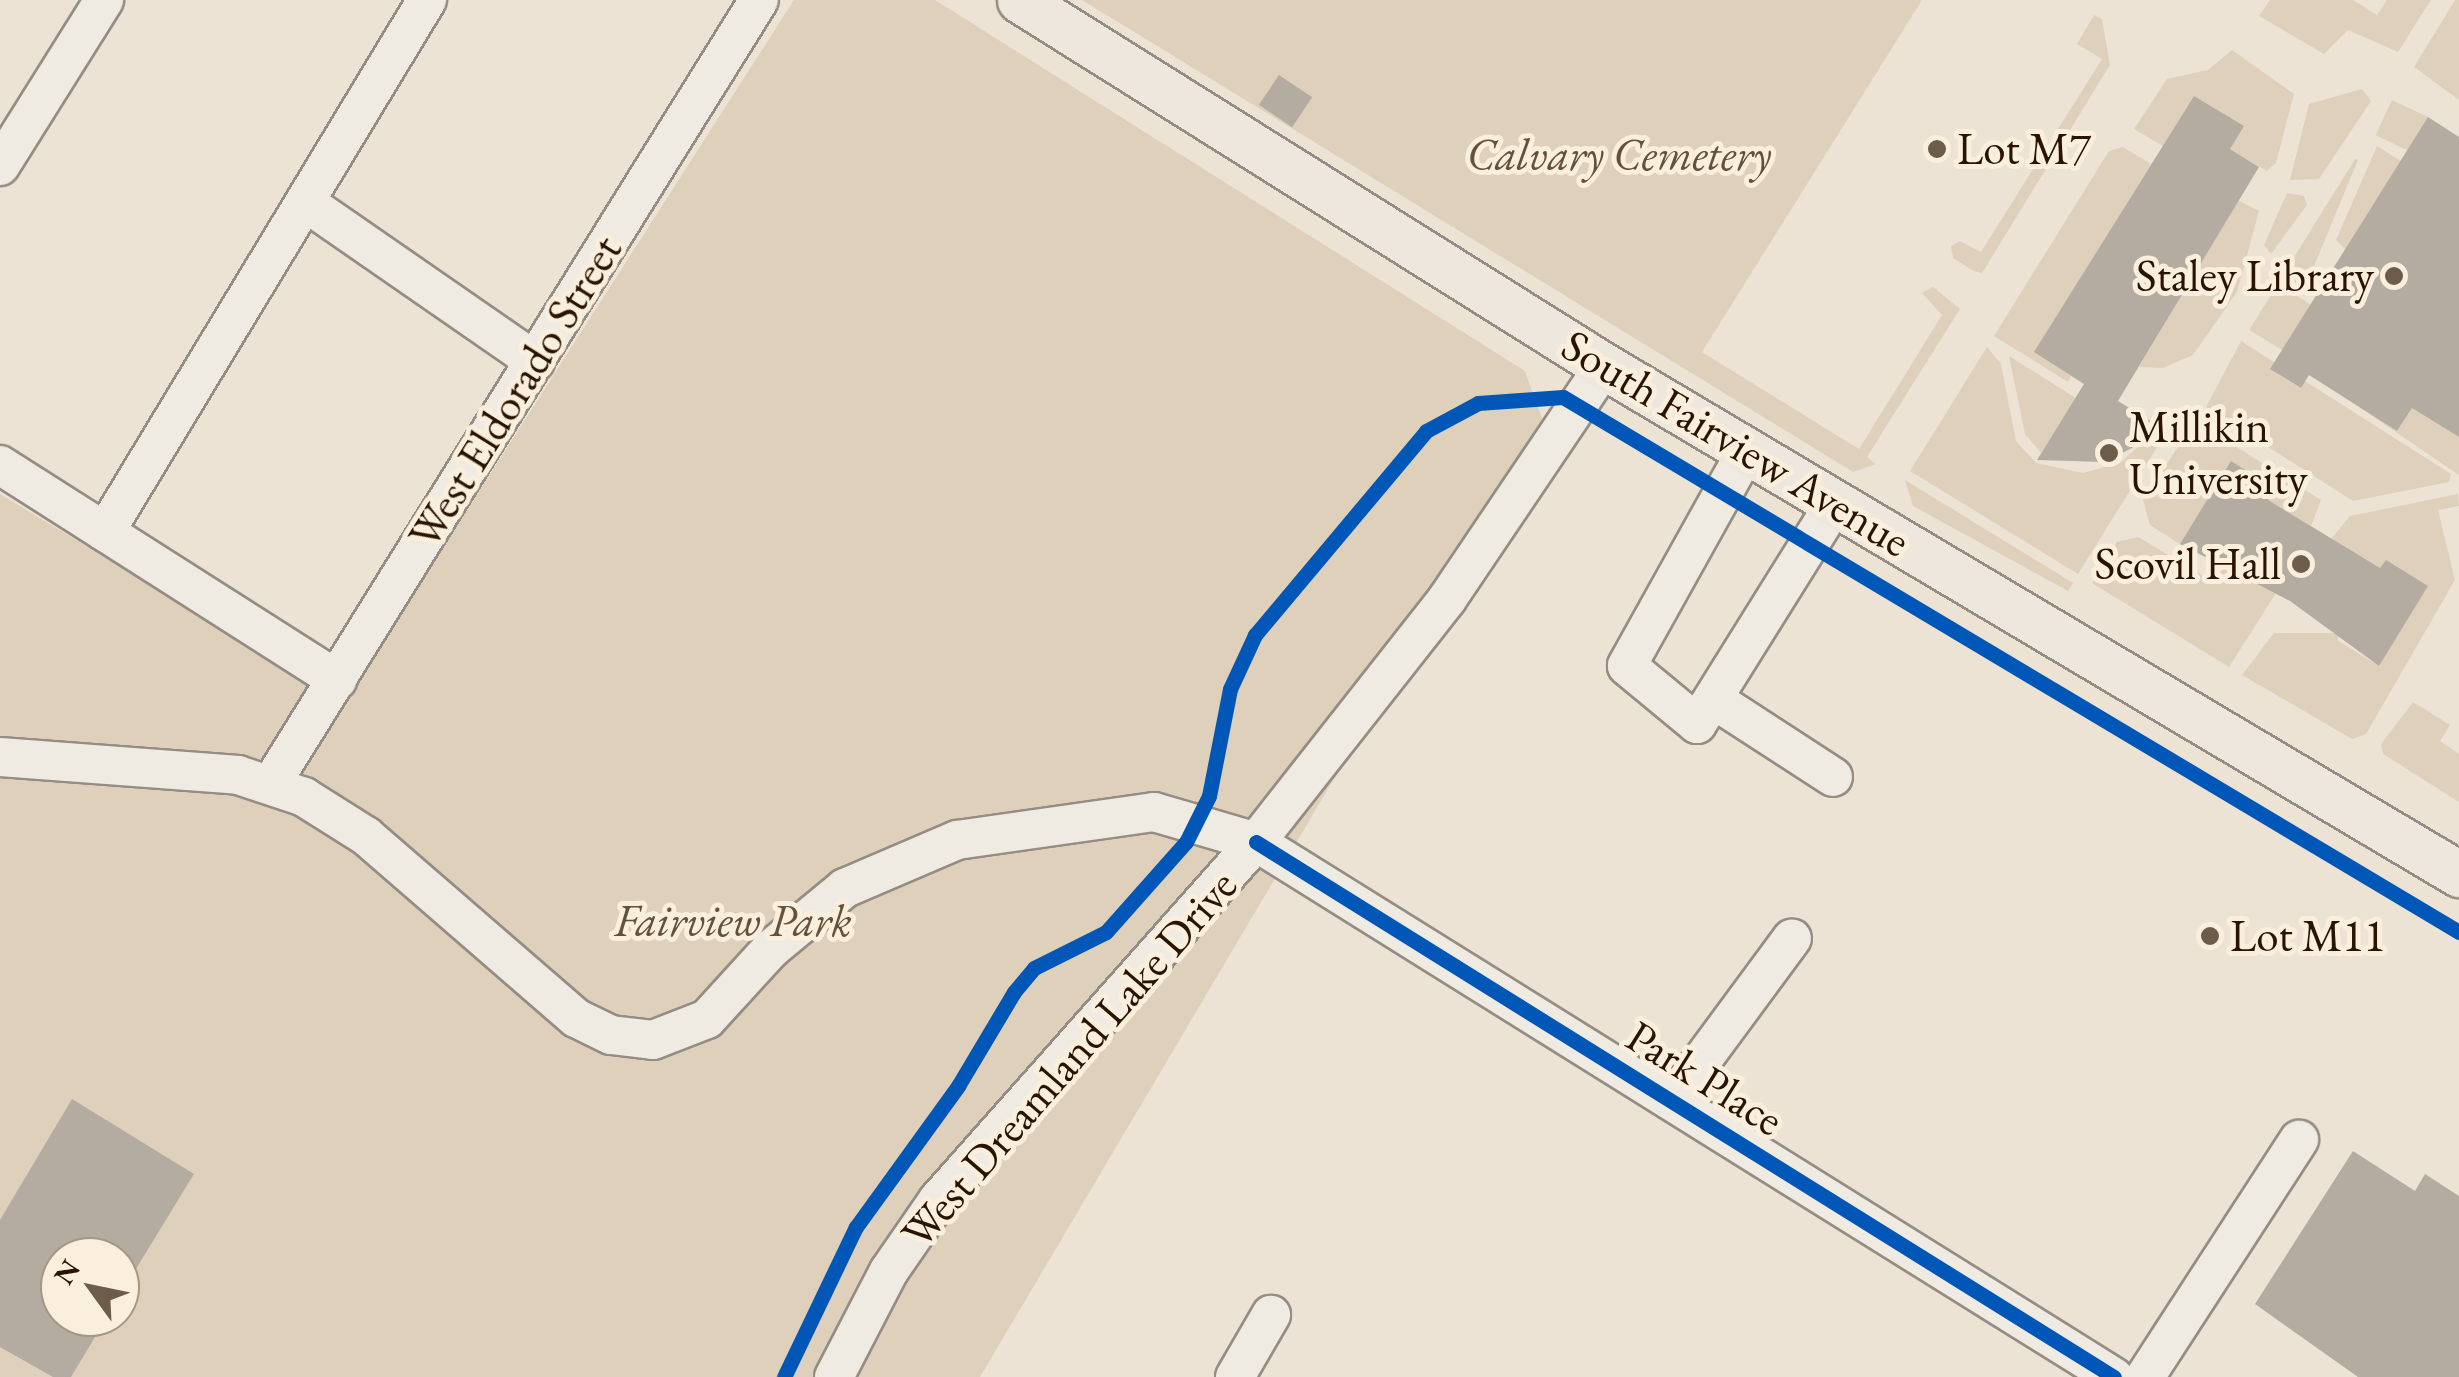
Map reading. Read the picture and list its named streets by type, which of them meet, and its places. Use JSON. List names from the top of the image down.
{
  "streets": {
    "main road": ["South Fairview Avenue"],
    "street": ["West Eldorado Street", "West Dreamland Lake Drive", "Park Place"]
  },
  "crossings": [
    ["West Eldorado Street", "Park Place"],
    ["South Fairview Avenue", "West Dreamland Lake Drive"],
    ["West Dreamland Lake Drive", "Park Place"]
  ],
  "parks": ["Calvary Cemetery", "Fairview Park"],
  "places": [
    "Lot M7",
    "Staley Library",
    "Millikin University",
    "Scovil Hall",
    "Lot M11"
  ],
  "north": "top left"
}
